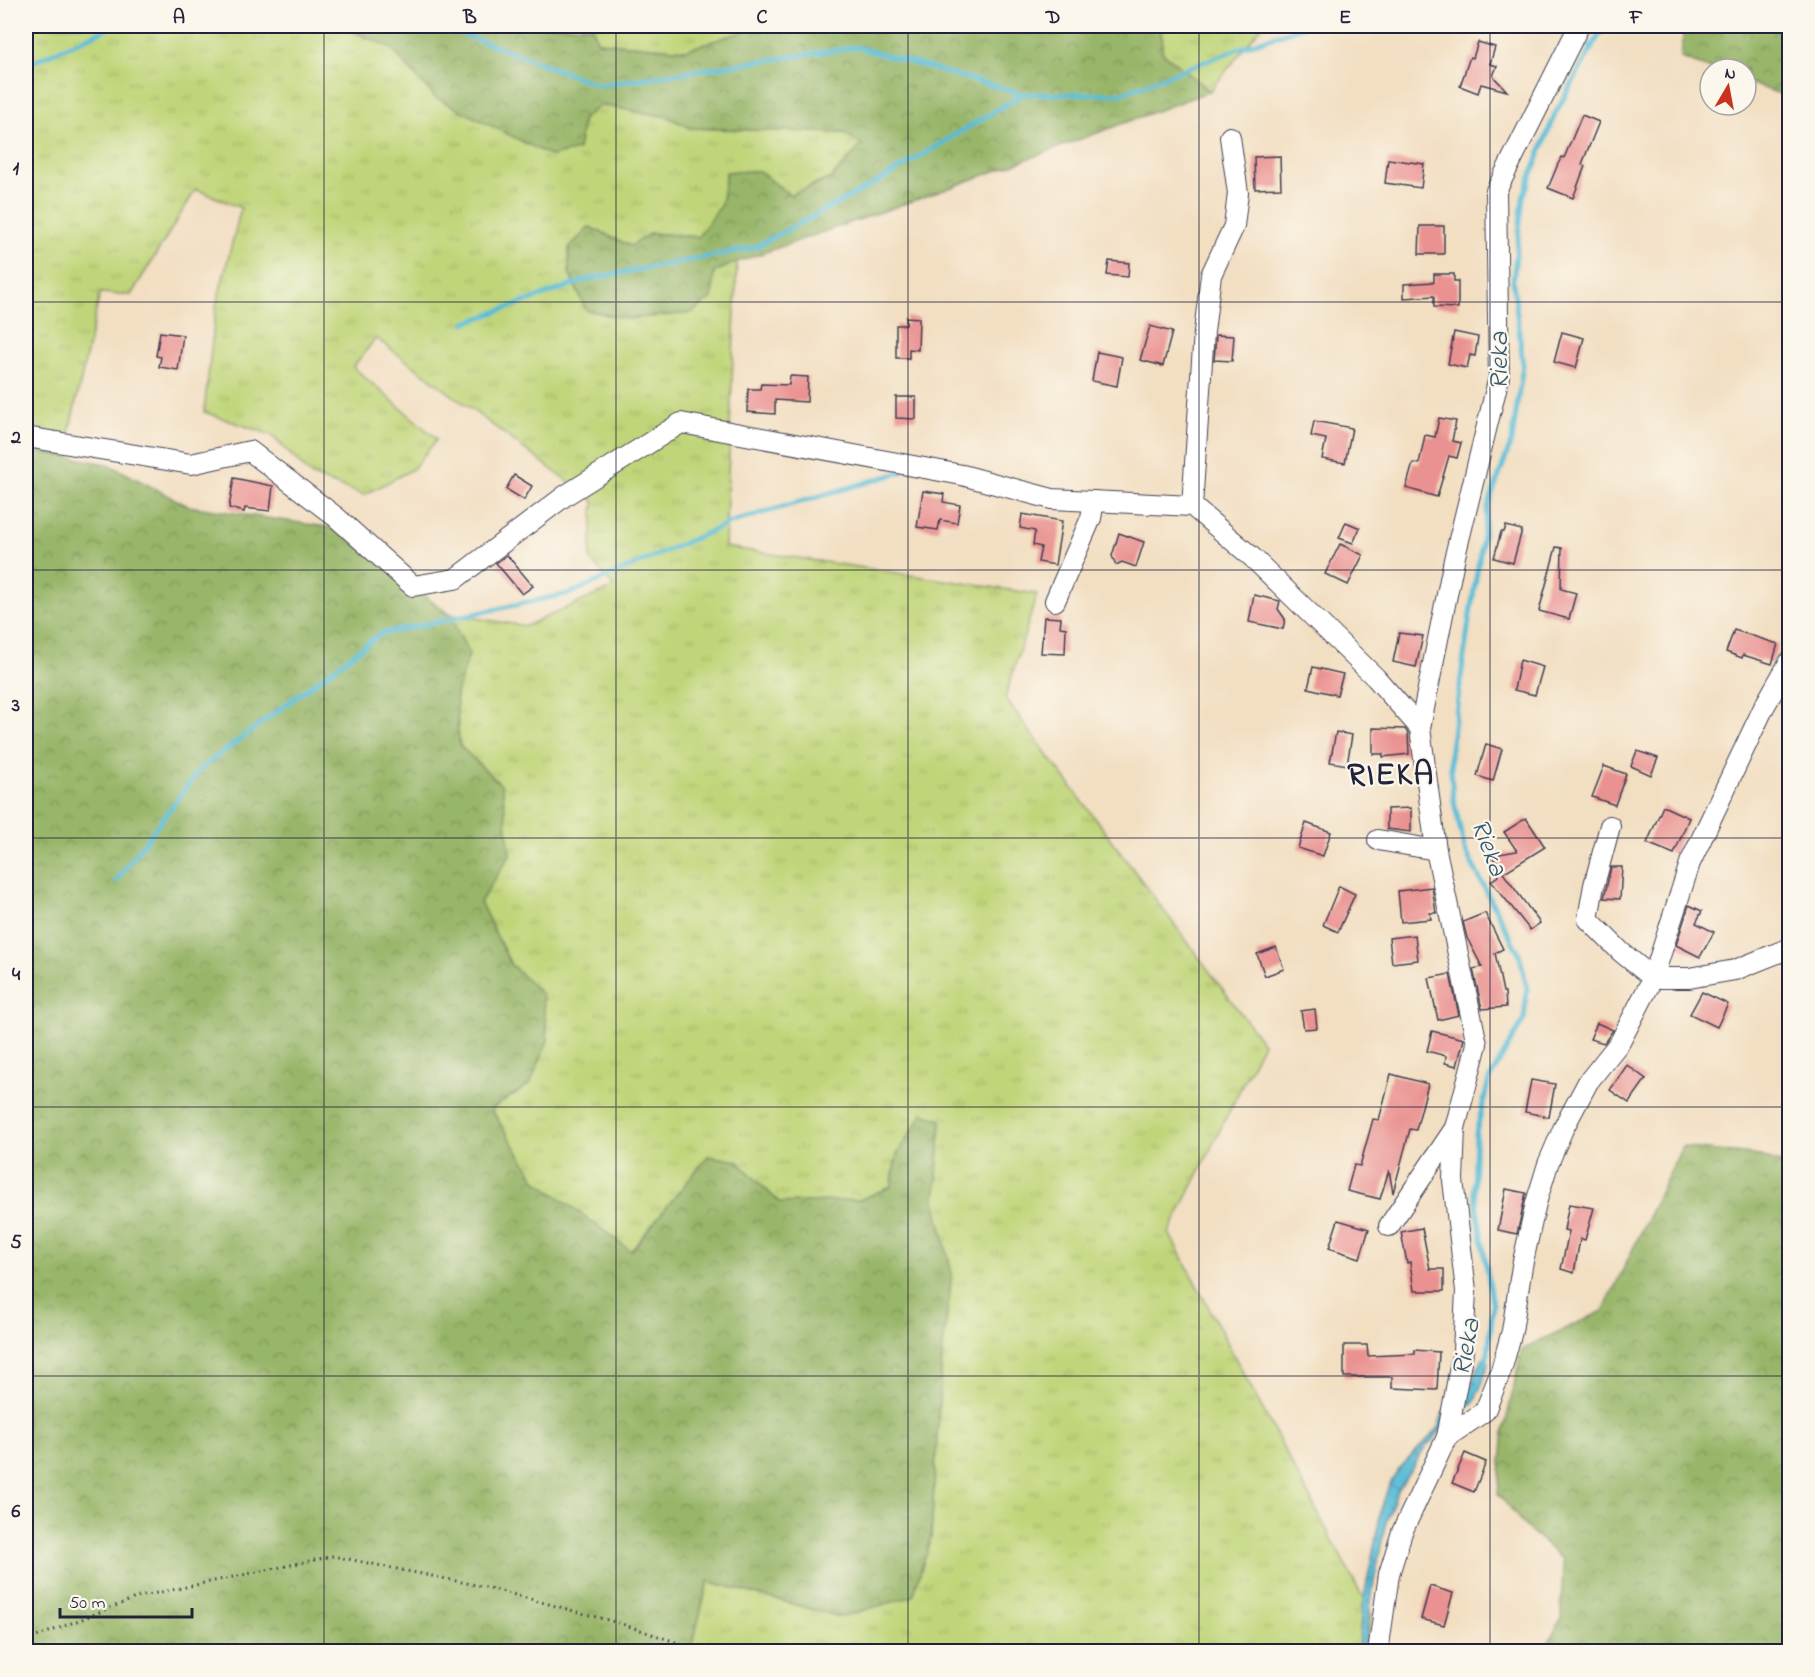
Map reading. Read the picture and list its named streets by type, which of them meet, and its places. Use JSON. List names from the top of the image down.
{
  "districts": ["RIEKA"],
  "water": ["Rieka"],
  "scale_bar": "50 m",
  "north": "top",
  "grid": {
    "columns": [
      "A",
      "B",
      "C",
      "D",
      "E",
      "F"
    ],
    "rows": [
      "1",
      "2",
      "3",
      "4",
      "5",
      "6"
    ]
  }
}
